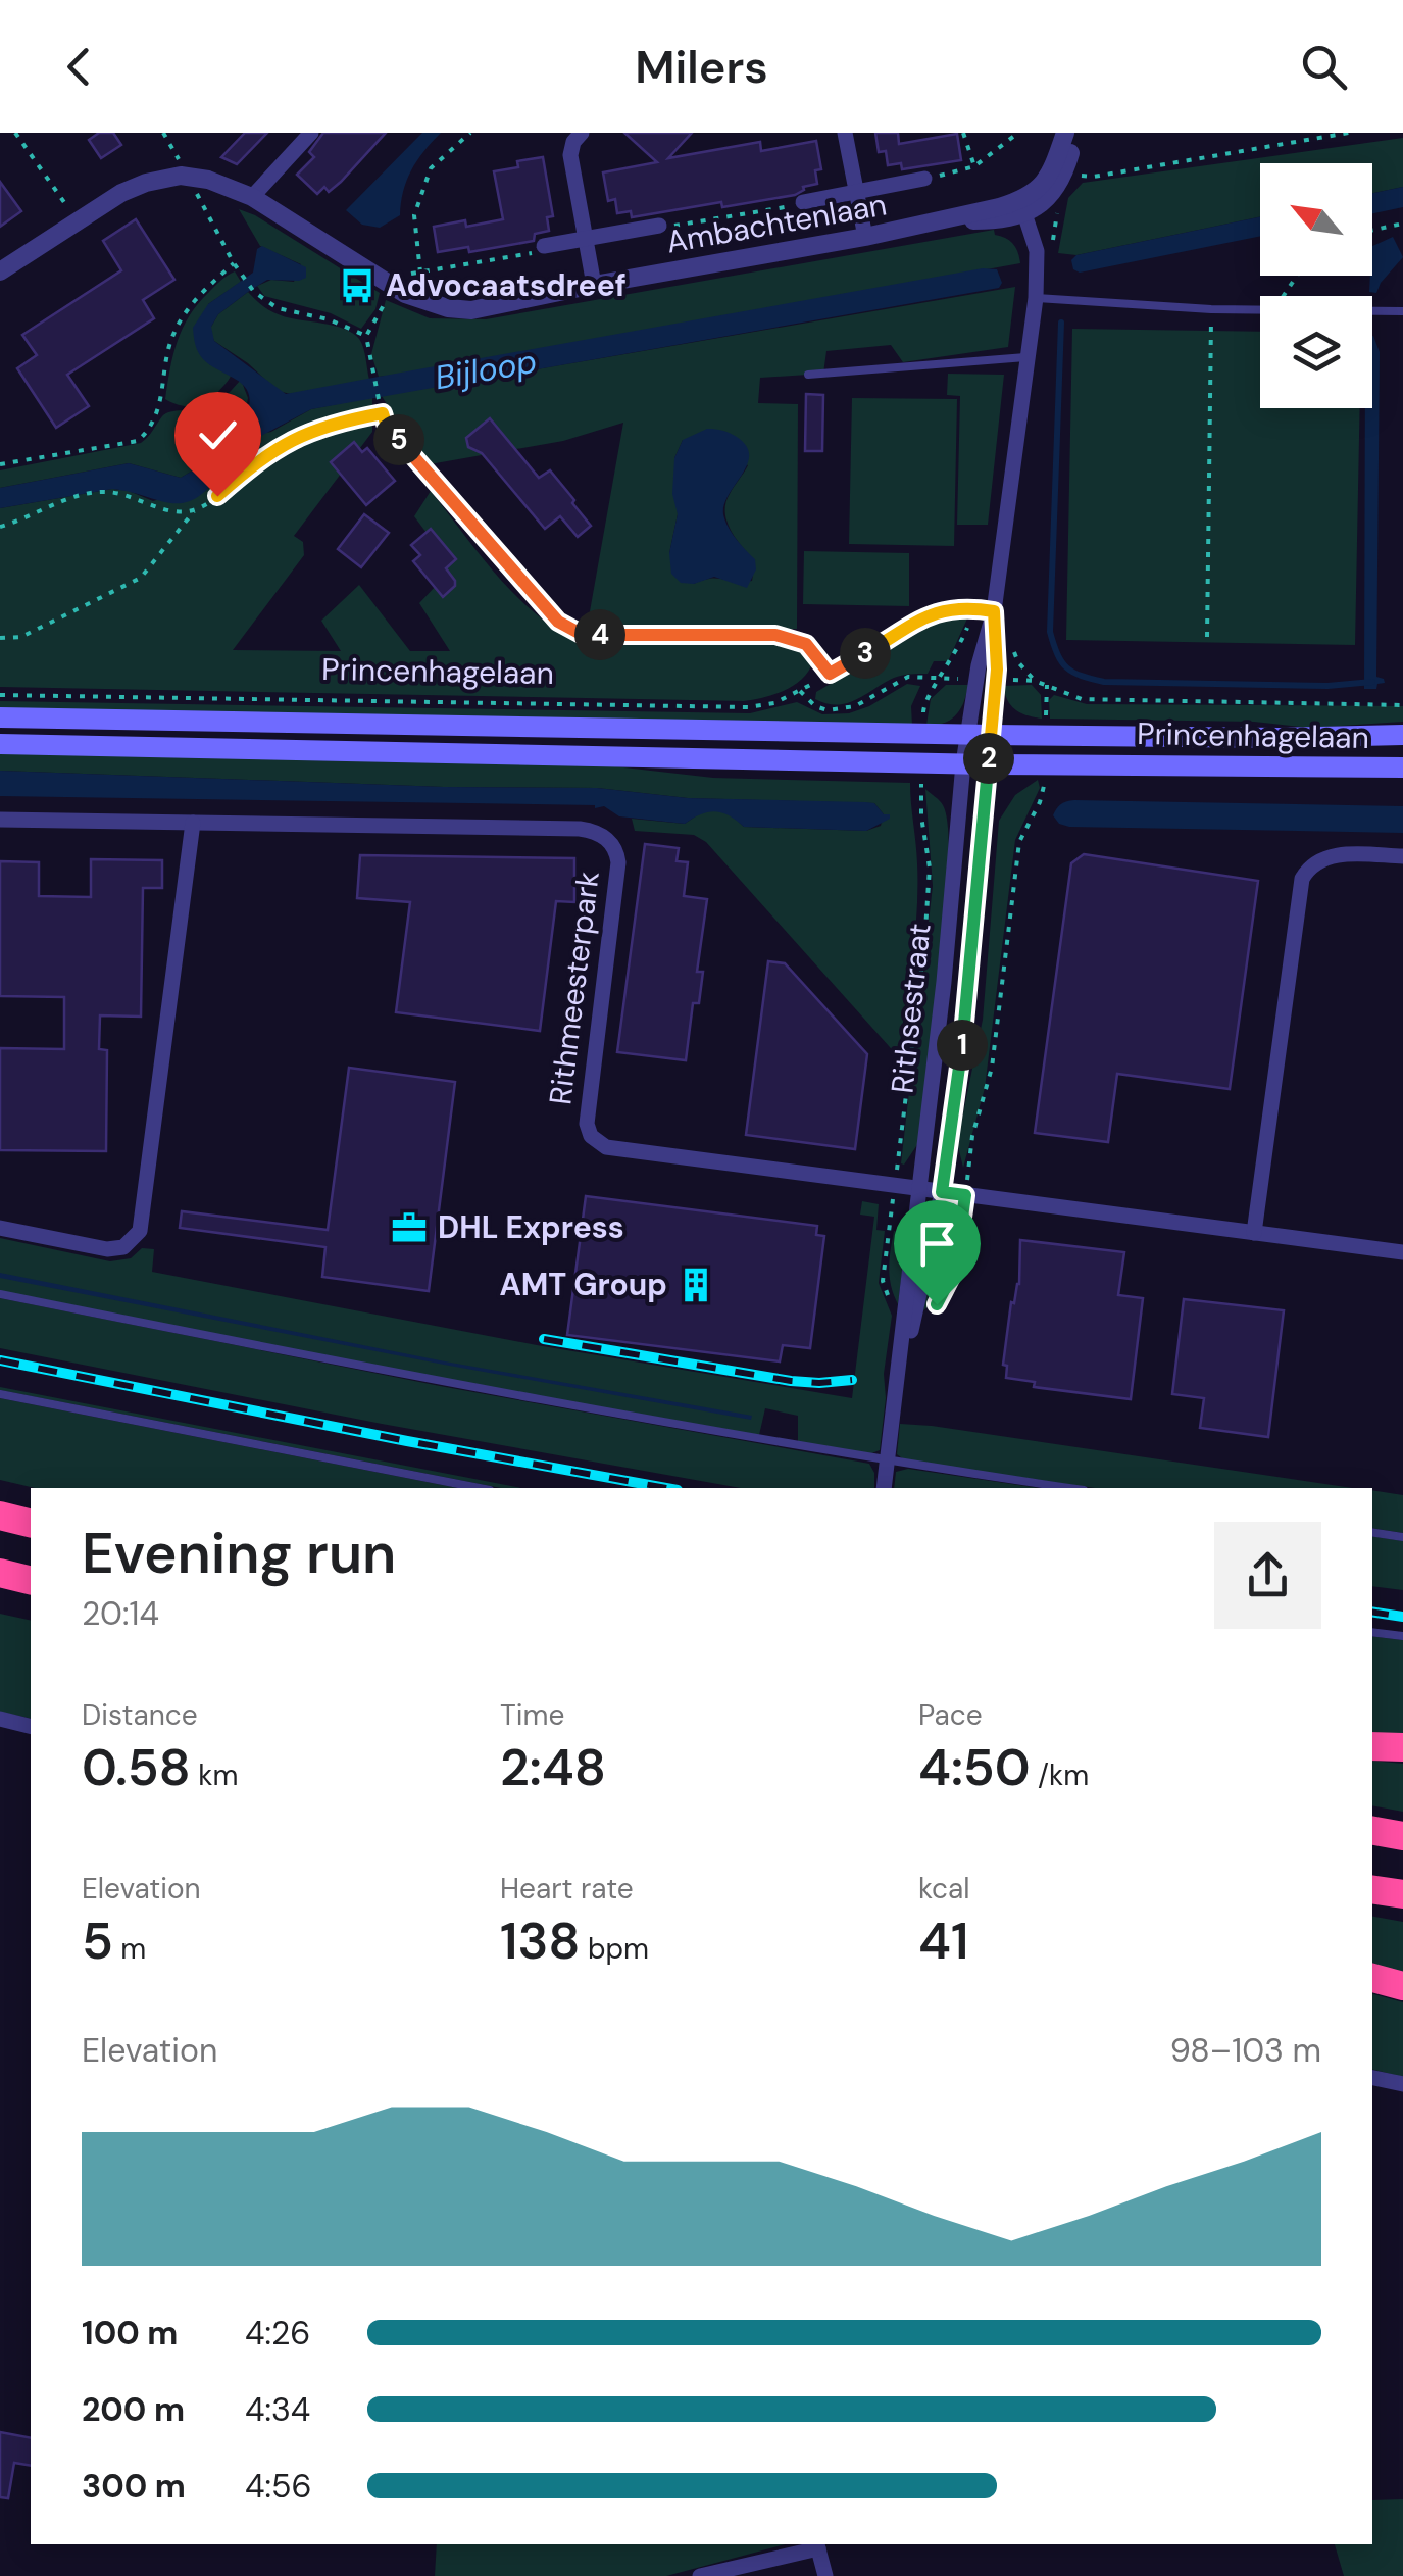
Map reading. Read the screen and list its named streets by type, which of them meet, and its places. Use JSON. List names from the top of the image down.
{
  "streets": {
    "main road": ["Princenhagelaan"],
    "street": ["Ambachtenlaan", "Rithmeesterpark", "Rithsestraat"]
  },
  "crossings": [
    ["Ambachtenlaan", "Rithsestraat"],
    ["Princenhagelaan", "Rithsestraat"],
    ["Rithmeesterpark", "Rithsestraat"]
  ],
  "water": ["Bijloop"],
  "places": {
    "bus stop": ["Advocaatsdreef"],
    "office": ["DHL Express"],
    "building": ["AMT Group"]
  },
  "north": "top left",
  "page": {
    "header": "Milers",
    "pins": [
      "5",
      "4",
      "3",
      "2",
      "1"
    ],
    "heading": ["Evening run", "20:14"],
    "stats": [
      ["Distance", "0.58 km"],
      ["Time", "2:48"],
      ["Pace", "4:50 /km"],
      ["Elevation", "5 m"],
      ["Heart rate", "138 bpm"],
      ["kcal", "41"]
    ],
    "chart": ["Elevation", "98–103 m"],
    "list": [
      {
        "name": "100 m",
        "note": "4:26"
      },
      {
        "name": "200 m",
        "note": "4:34"
      },
      {
        "name": "300 m",
        "note": "4:56"
      }
    ]
  }
}
